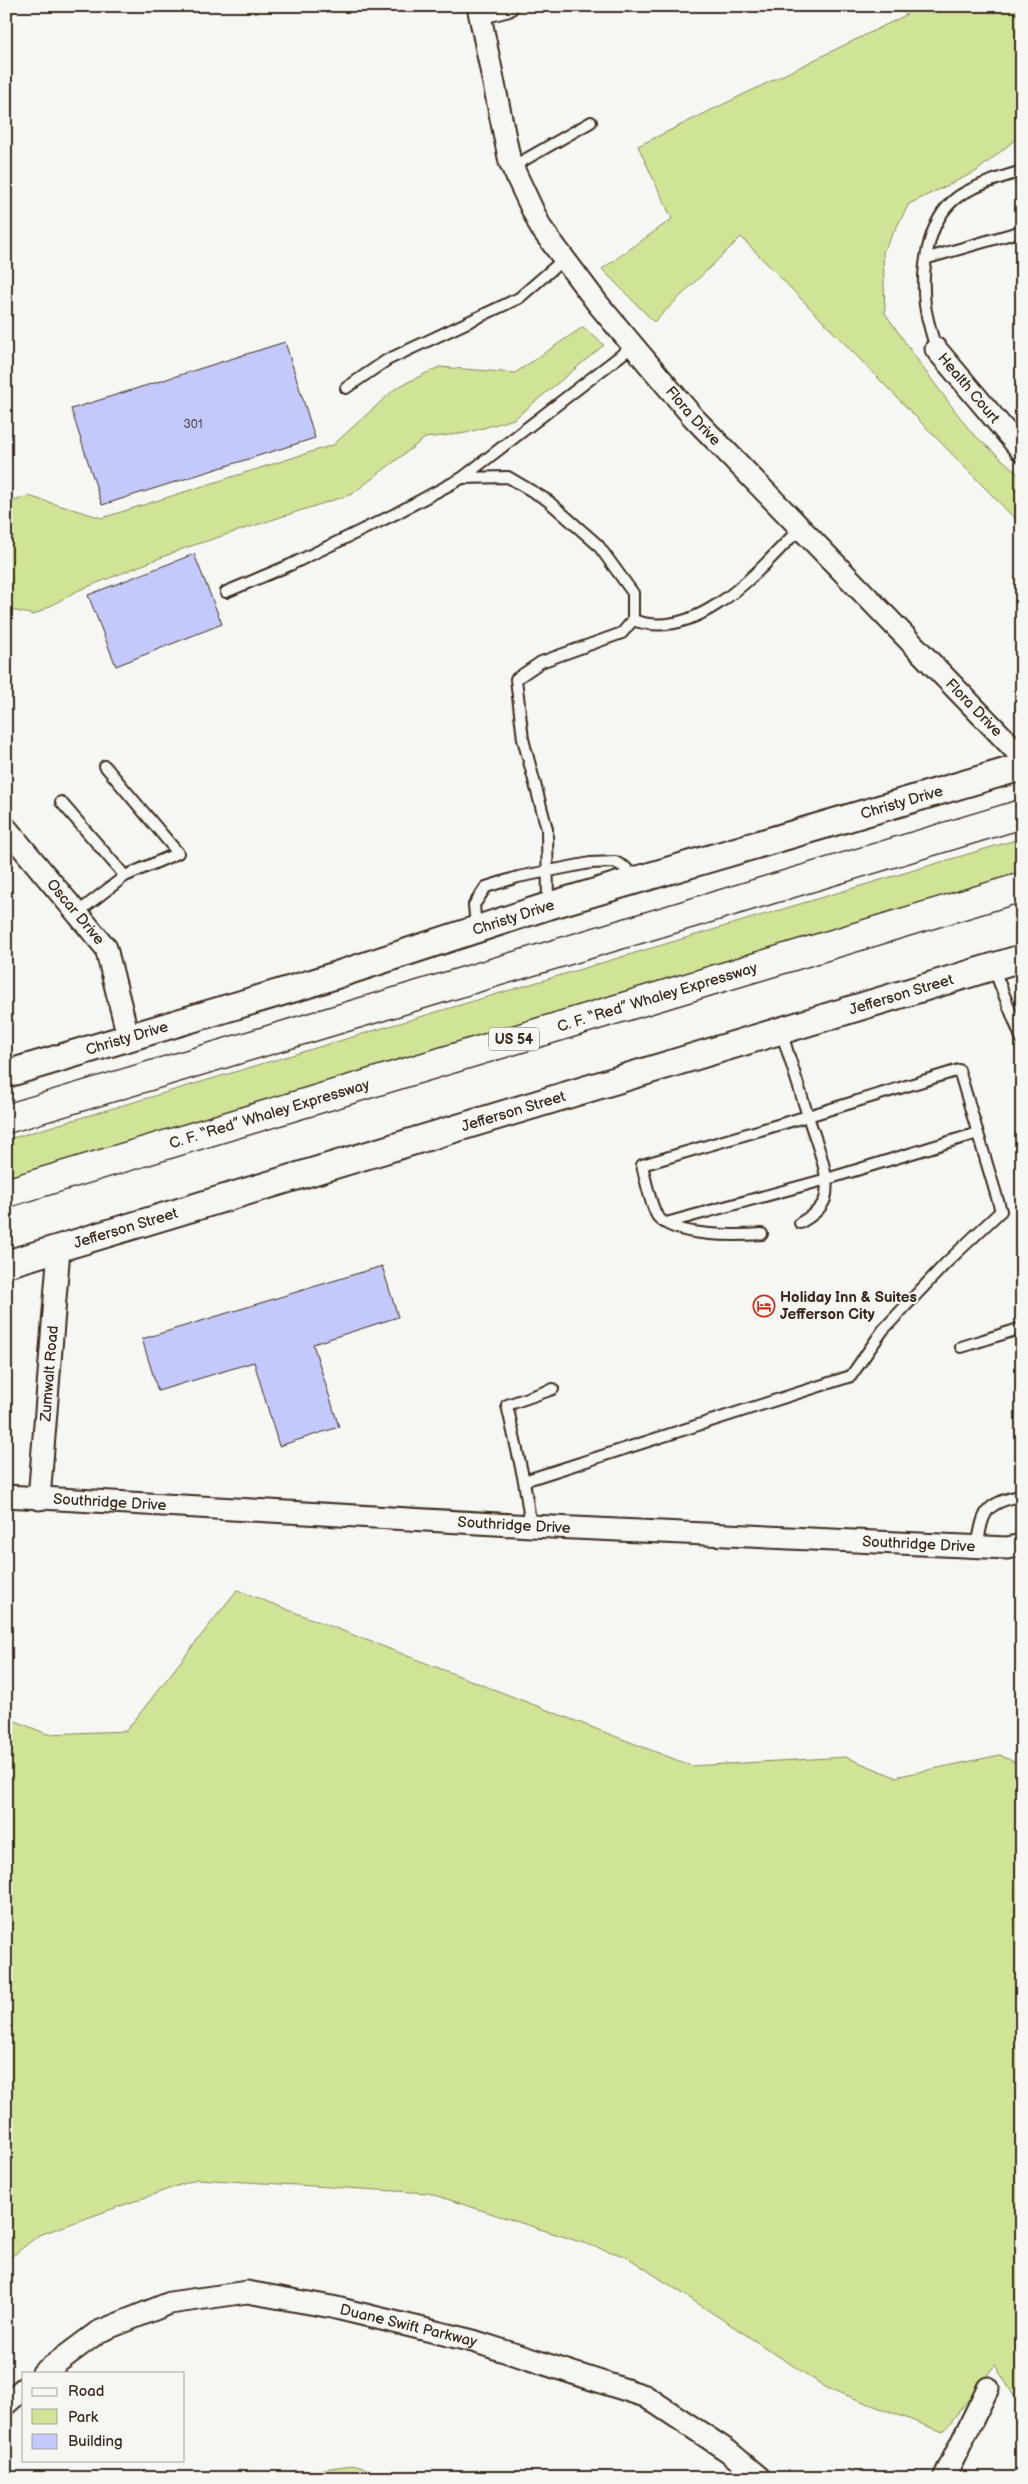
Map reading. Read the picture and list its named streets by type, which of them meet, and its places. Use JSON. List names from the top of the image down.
{
  "streets": {
    "highway": ["C. F. “Red” Whaley Expressway", "US 54"],
    "street": [
      "Health Court",
      "Flora Drive",
      "Christy Drive",
      "Oscar Drive",
      "Jefferson Street",
      "Zumwalt Road",
      "Southridge Drive",
      "Duane Swift Parkway"
    ]
  },
  "crossings": [
    ["Christy Drive", "Oscar Drive"],
    ["Jefferson Street", "Zumwalt Road"],
    ["Zumwalt Road", "Southridge Drive"]
  ],
  "places": {
    "hotel": ["Holiday Inn & Suites Jefferson City"]
  },
  "house_numbers": ["301"],
  "legend": ["Road", "Park", "Building"]
}
